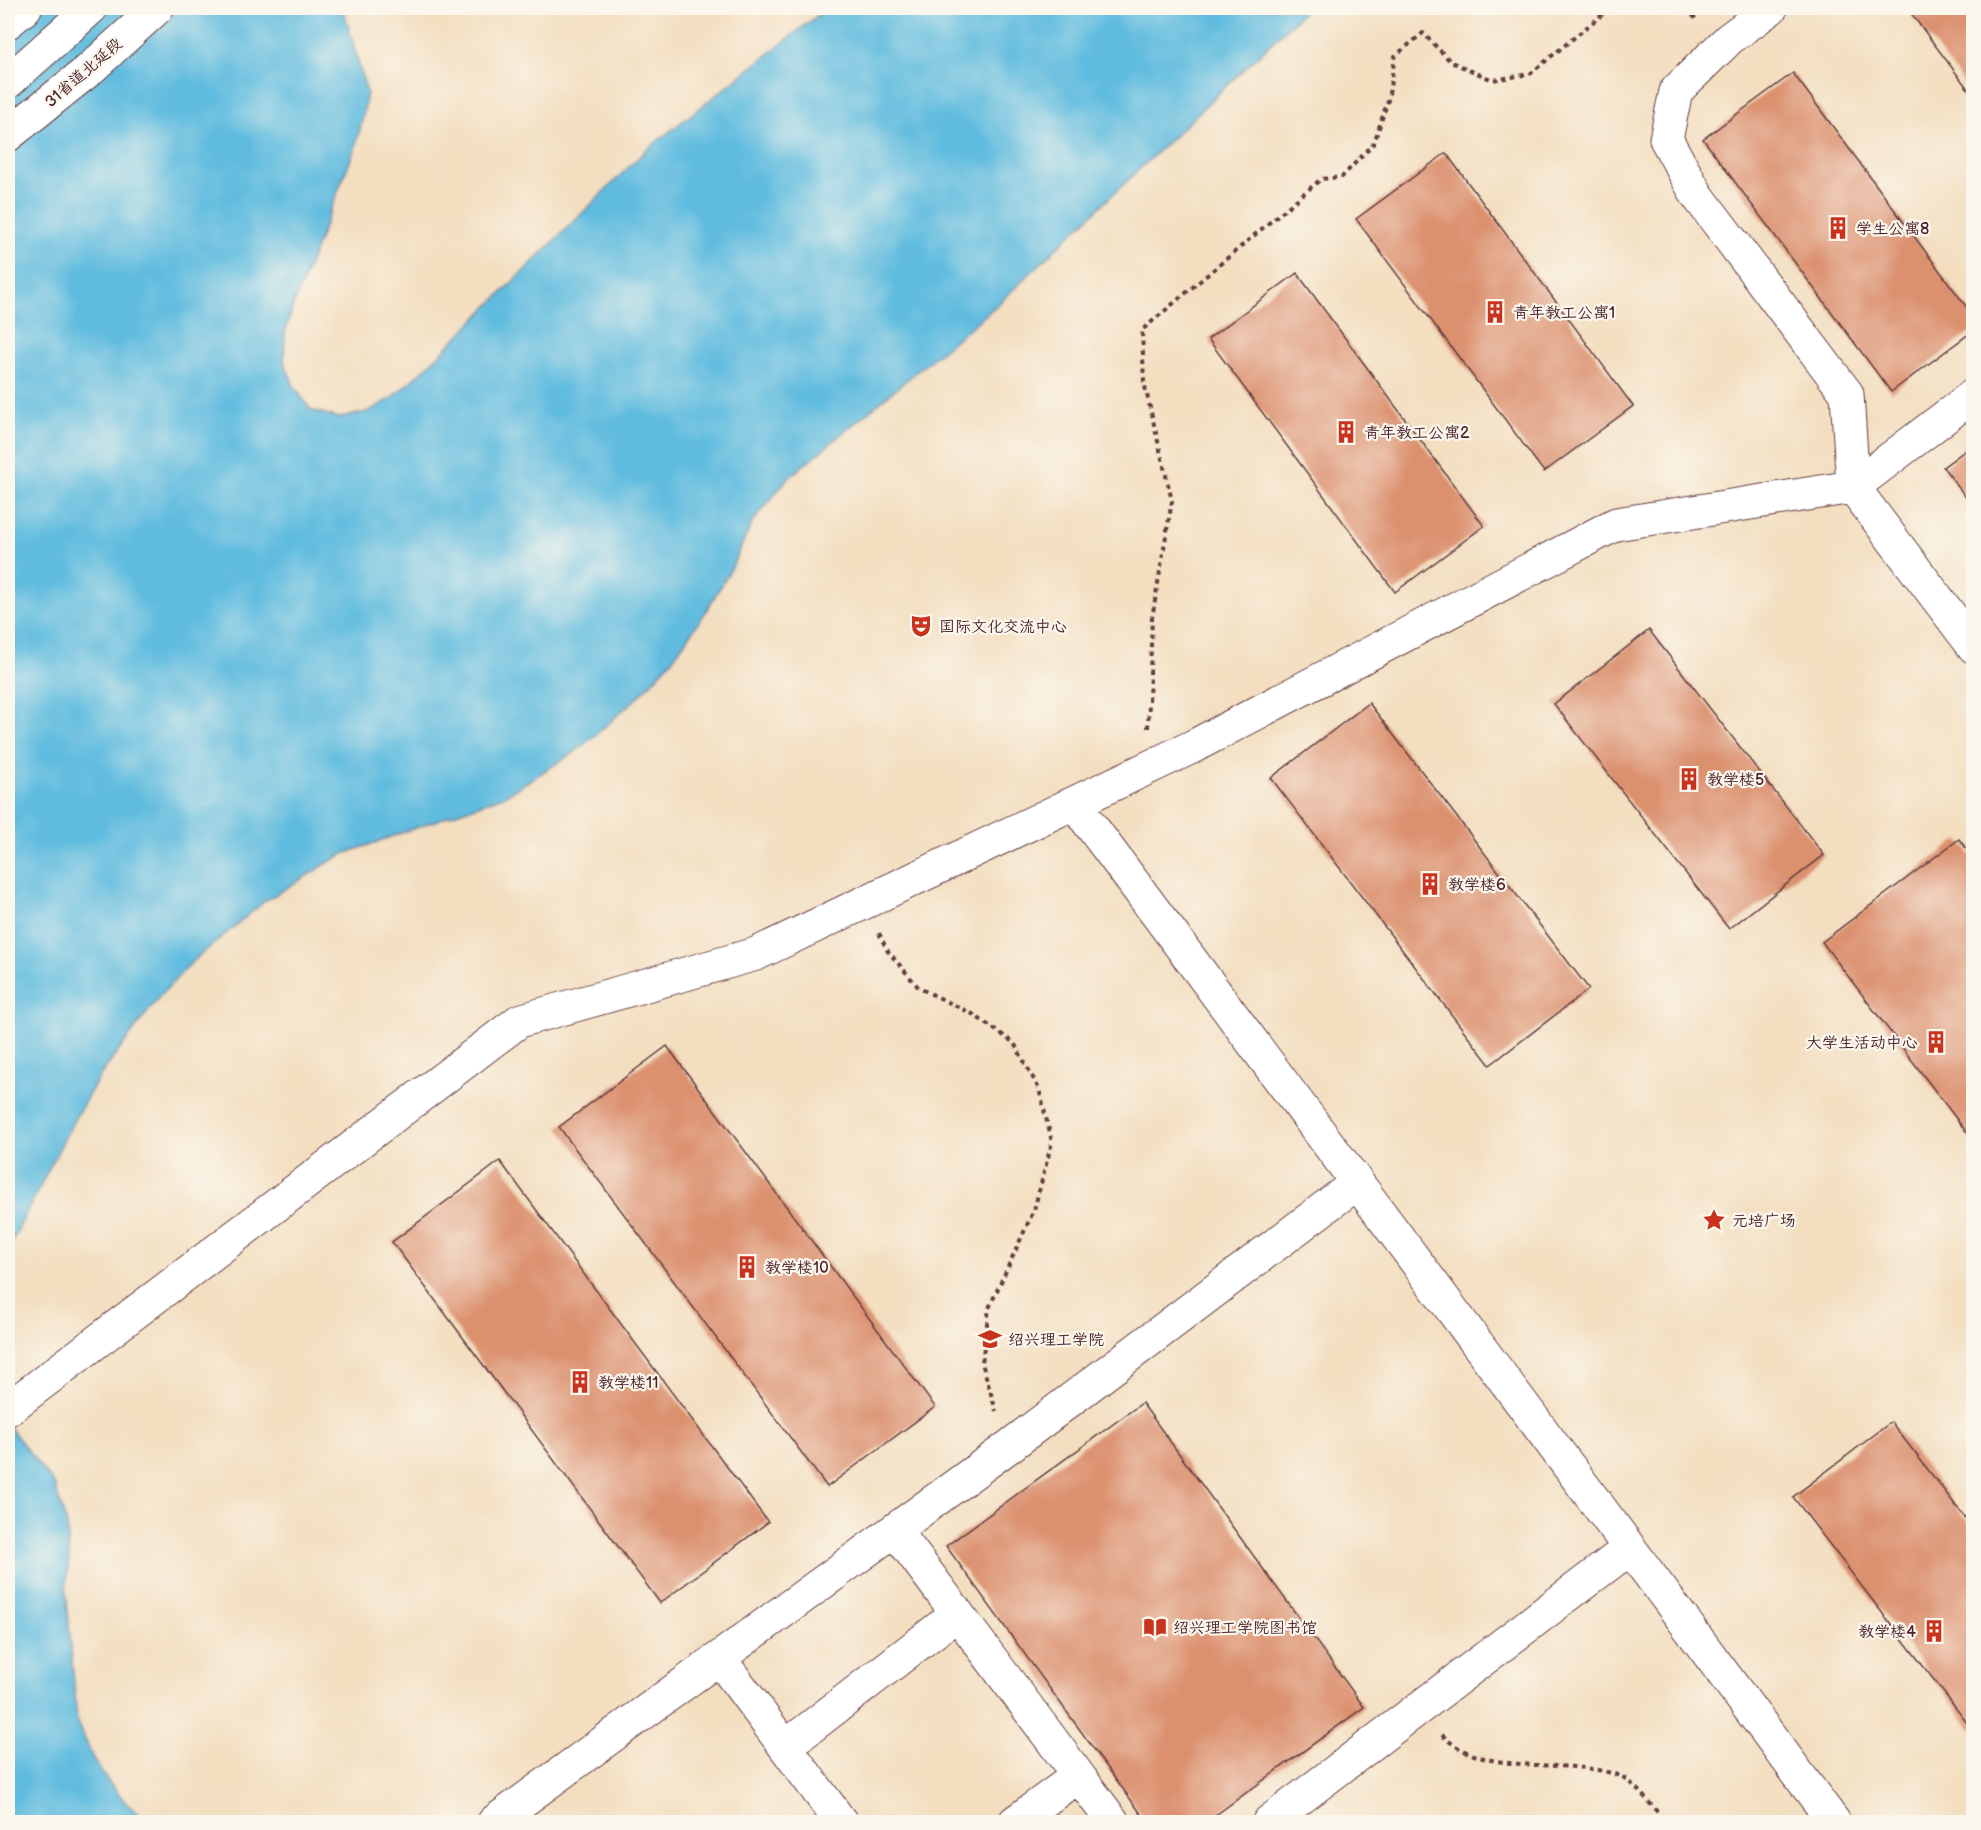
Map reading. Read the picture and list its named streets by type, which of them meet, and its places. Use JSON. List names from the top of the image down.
{
  "streets": {
    "main road": ["31省道北延段"]
  },
  "places": {
    "building": [
      "学生公寓8",
      "青年教工公寓1",
      "青年教工公寓2",
      "教学楼5",
      "教学楼6",
      "大学生活动中心",
      "教学楼10",
      "教学楼11",
      "教学楼4"
    ],
    "theatre": ["国际文化交流中心"],
    "place": ["元培广场"],
    "school or university": ["绍兴理工学院"],
    "library": ["绍兴理工学院图书馆"]
  }
}
